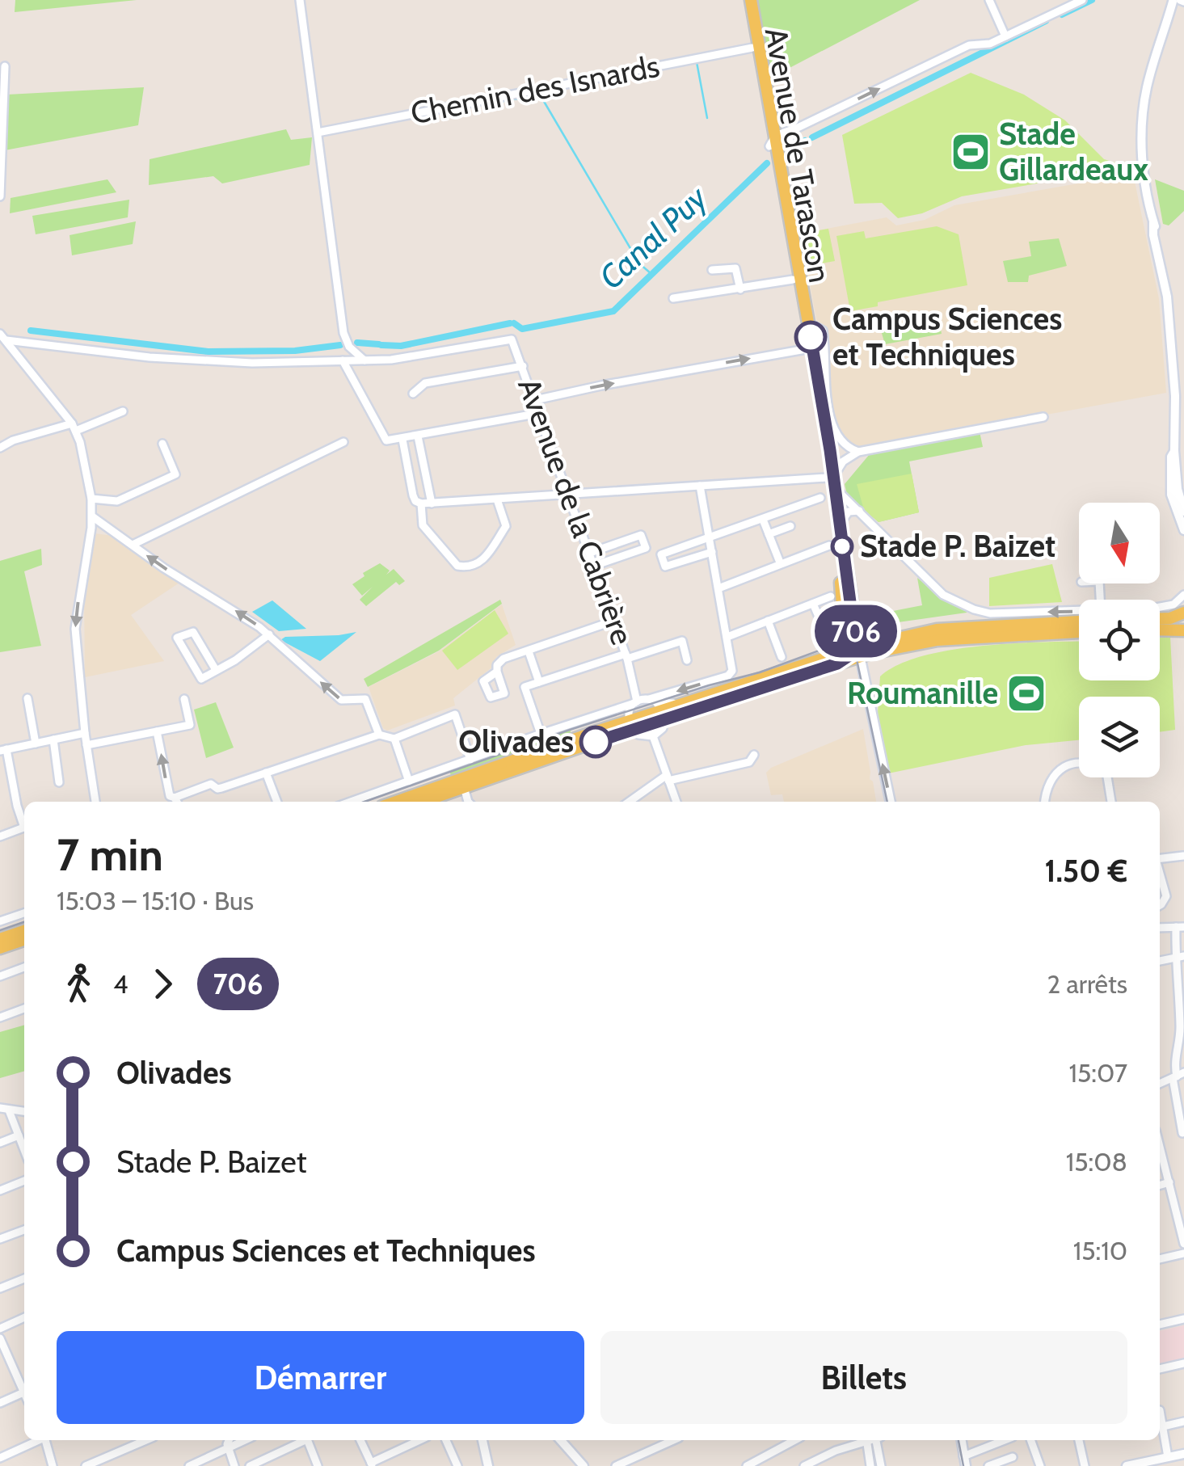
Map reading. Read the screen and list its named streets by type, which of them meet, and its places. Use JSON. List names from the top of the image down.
{
  "streets": {
    "main road": ["Avenue de Tarascon"],
    "street": ["Chemin des Isnards", "Avenue de la Cabrière"]
  },
  "crossings": [
    ["Chemin des Isnards", "Avenue de Tarascon"]
  ],
  "water": ["Canal Puy"],
  "places": {
    "sports": ["Stade Gillardeaux", "Roumanille"],
    "other": ["Campus Sciences et Techniques", "Stade P. Baizet", "Olivades"]
  },
  "lines": ["bus line 706"],
  "north": "bottom",
  "page": {
    "on_map": "706",
    "heading": ["7 min", "15:03 – 15:10 · Bus", "1.50 €"],
    "legs": ["4", "706", "2 arrêts"],
    "list": [
      {
        "name": "Olivades",
        "value": "15:07"
      },
      {
        "name": "Stade P. Baizet",
        "value": "15:08"
      },
      {
        "name": "Campus Sciences et Techniques",
        "value": "15:10"
      }
    ],
    "buttons": ["Démarrer", "Billets"]
  }
}
